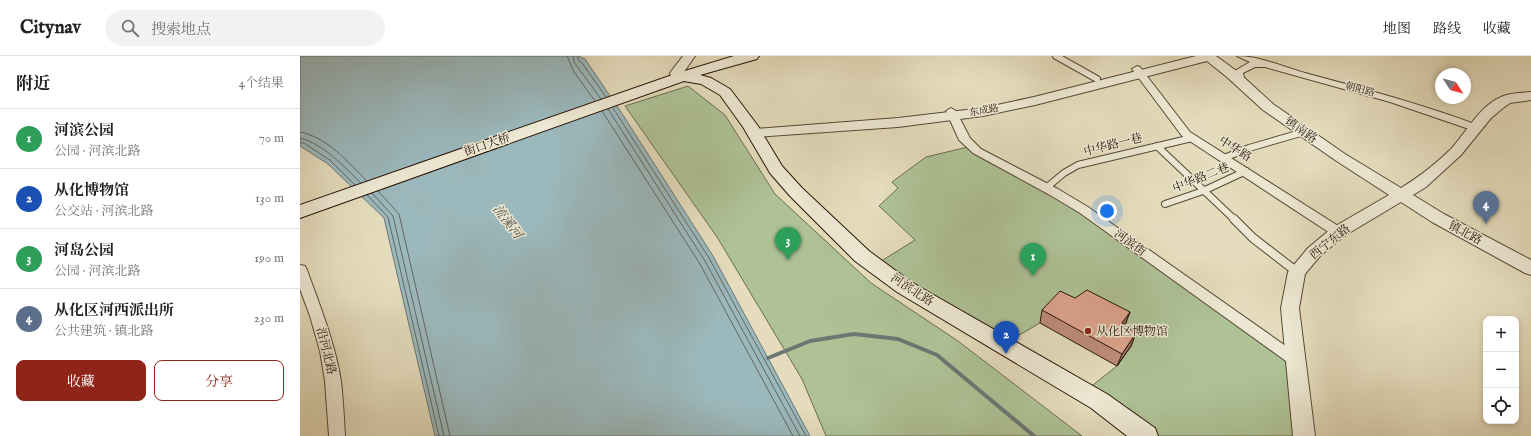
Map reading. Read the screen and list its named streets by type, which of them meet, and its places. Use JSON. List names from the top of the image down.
{
  "streets": {
    "main road": ["街口大桥", "河滨北路"],
    "street": [
      "朝阳路",
      "东成路",
      "镇南路",
      "中华路",
      "镇北路",
      "西宁东路",
      "河滨街",
      "沿河北路"
    ],
    "lane": ["中华路一巷", "中华路二巷"]
  },
  "crossings": [
    ["朝阳路", "西宁东路"],
    ["东成路", "镇南路"],
    ["东成路", "中华路"],
    ["东成路", "河滨街"],
    ["东成路", "河滨北路"],
    ["镇南路", "镇北路"],
    ["镇南路", "西宁东路"],
    ["街口大桥", "河滨北路"],
    ["中华路一巷", "中华路"],
    ["中华路一巷", "河滨街"],
    ["中华路", "中华路二巷"],
    ["中华路", "西宁东路"],
    ["镇北路", "西宁东路"]
  ],
  "water": ["流溪河"],
  "places": ["从化区博物馆"],
  "north": "bottom right",
  "page": {
    "header": "Citynav",
    "search": "搜索地点",
    "nav": ["地图", "路线", "收藏"],
    "heading": ["附近", "4个结果"],
    "list": [
      {
        "mark": "1",
        "name": "河滨公园",
        "note": "公园 · 河滨北路",
        "value": "70 m"
      },
      {
        "mark": "2",
        "name": "从化博物馆",
        "note": "公交站 · 河滨北路",
        "value": "130 m"
      },
      {
        "mark": "3",
        "name": "河岛公园",
        "note": "公园 · 河滨北路",
        "value": "190 m"
      },
      {
        "mark": "4",
        "name": "从化区河西派出所",
        "note": "公共建筑 · 镇北路",
        "value": "230 m"
      }
    ],
    "pins": [
      "4",
      "3",
      "1",
      "2"
    ],
    "map_buttons": ["+", "−"],
    "buttons": ["收藏", "分享"]
  }
}
